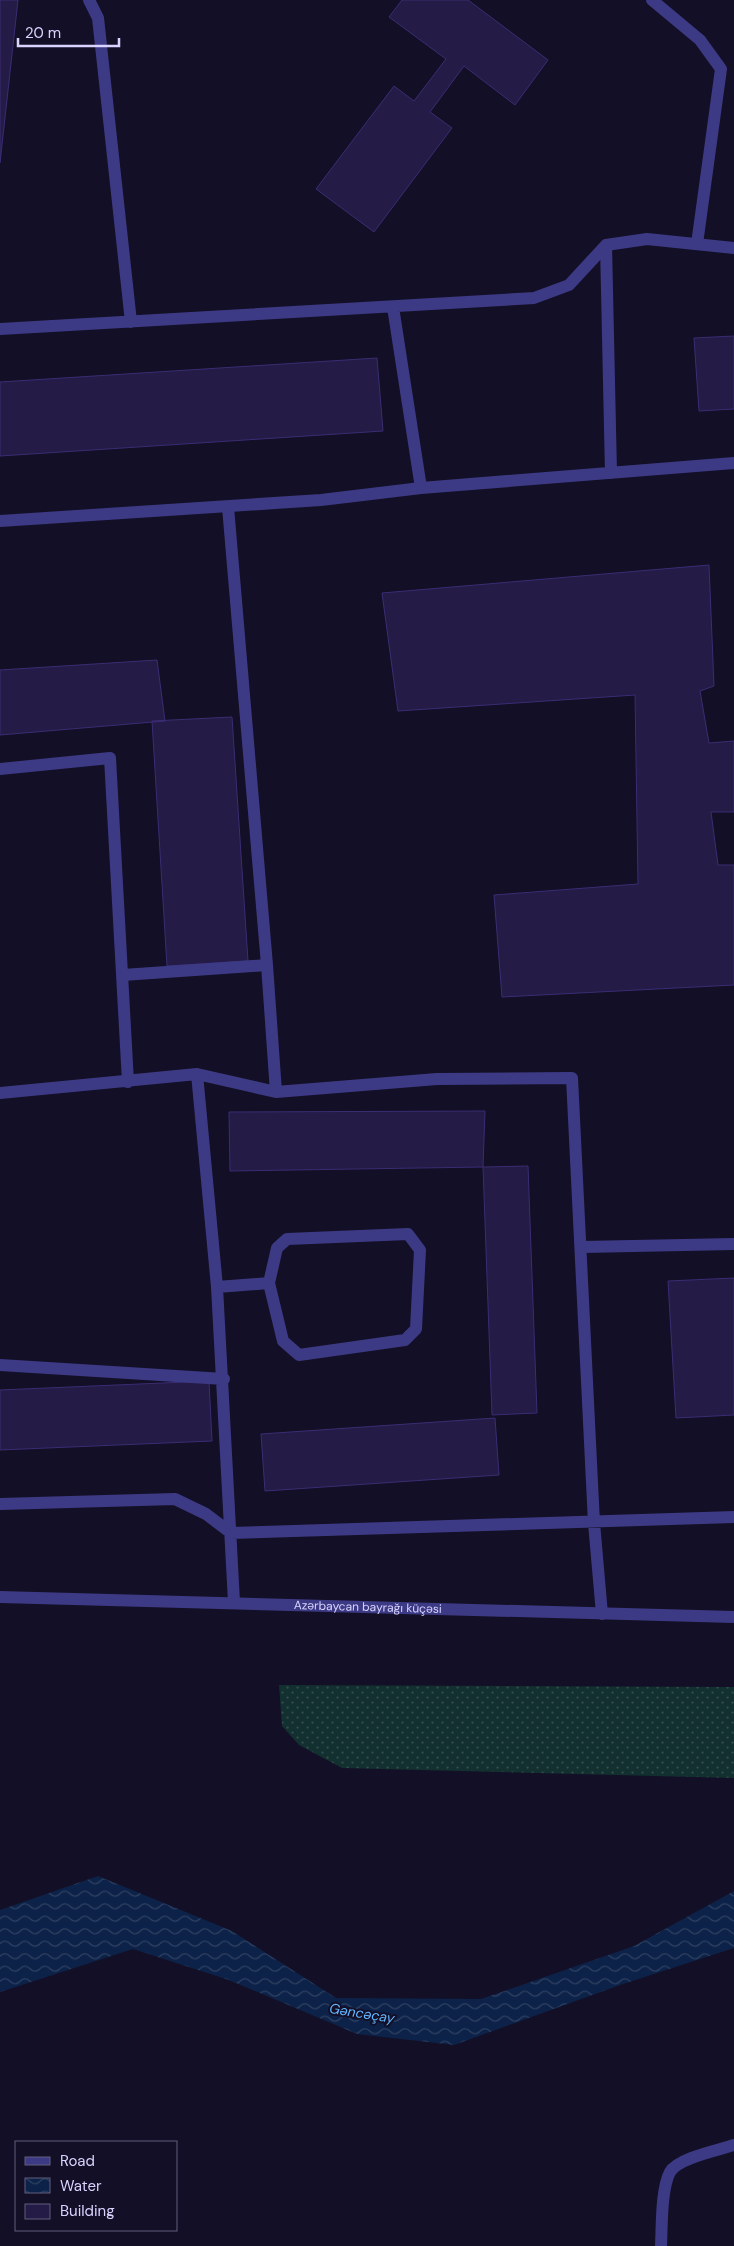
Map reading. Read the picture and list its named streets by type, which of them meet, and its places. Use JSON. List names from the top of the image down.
{
  "streets": {
    "street": ["Azərbaycan bayrağı küçəsi"]
  },
  "water": ["Gəncəçay"],
  "legend": ["Road", "Water", "Building"],
  "scale_bar": "20 m"
}
